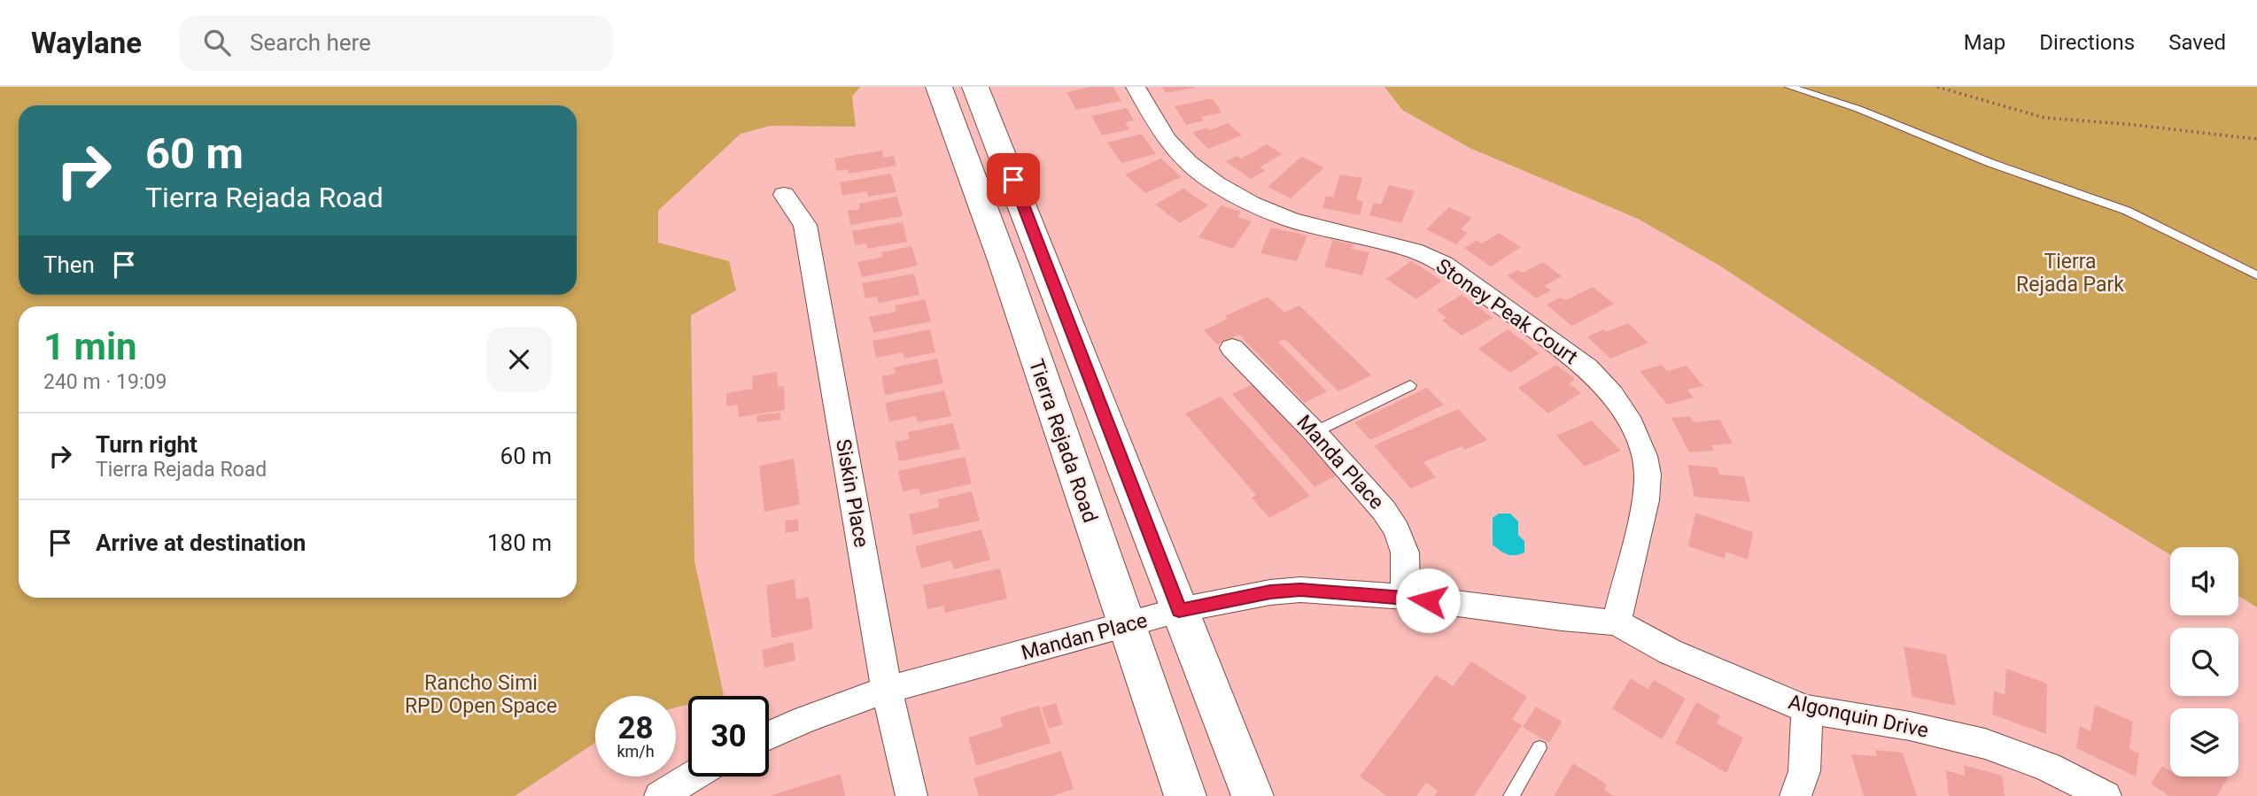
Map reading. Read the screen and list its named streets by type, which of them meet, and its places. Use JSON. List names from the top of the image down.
{
  "streets": {
    "main road": ["Tierra Rejada Road"],
    "street": [
      "Stoney Peak Court",
      "Manda Place",
      "Siskin Place",
      "Mandan Place",
      "Algonquin Drive"
    ]
  },
  "crossings": [
    ["Stoney Peak Court", "Mandan Place"],
    ["Stoney Peak Court", "Algonquin Drive"],
    ["Tierra Rejada Road", "Mandan Place"],
    ["Manda Place", "Mandan Place"],
    ["Siskin Place", "Mandan Place"],
    ["Mandan Place", "Algonquin Drive"]
  ],
  "parks": ["Tierra Rejada Park", "Rancho Simi RPD Open Space"],
  "page": {
    "header": "Waylane",
    "search": "Search here",
    "nav": ["Map", "Directions", "Saved"],
    "turn": ["60 m", "Tierra Rejada Road"],
    "then": "Then",
    "heading": ["1 min", "240 m · 19:09"],
    "list": [
      {
        "name": "Turn right",
        "note": "Tierra Rejada Road",
        "value": "60 m"
      },
      {
        "name": "Arrive at destination",
        "value": "180 m"
      }
    ],
    "speed": "28 km/h",
    "limit": "30"
  }
}
